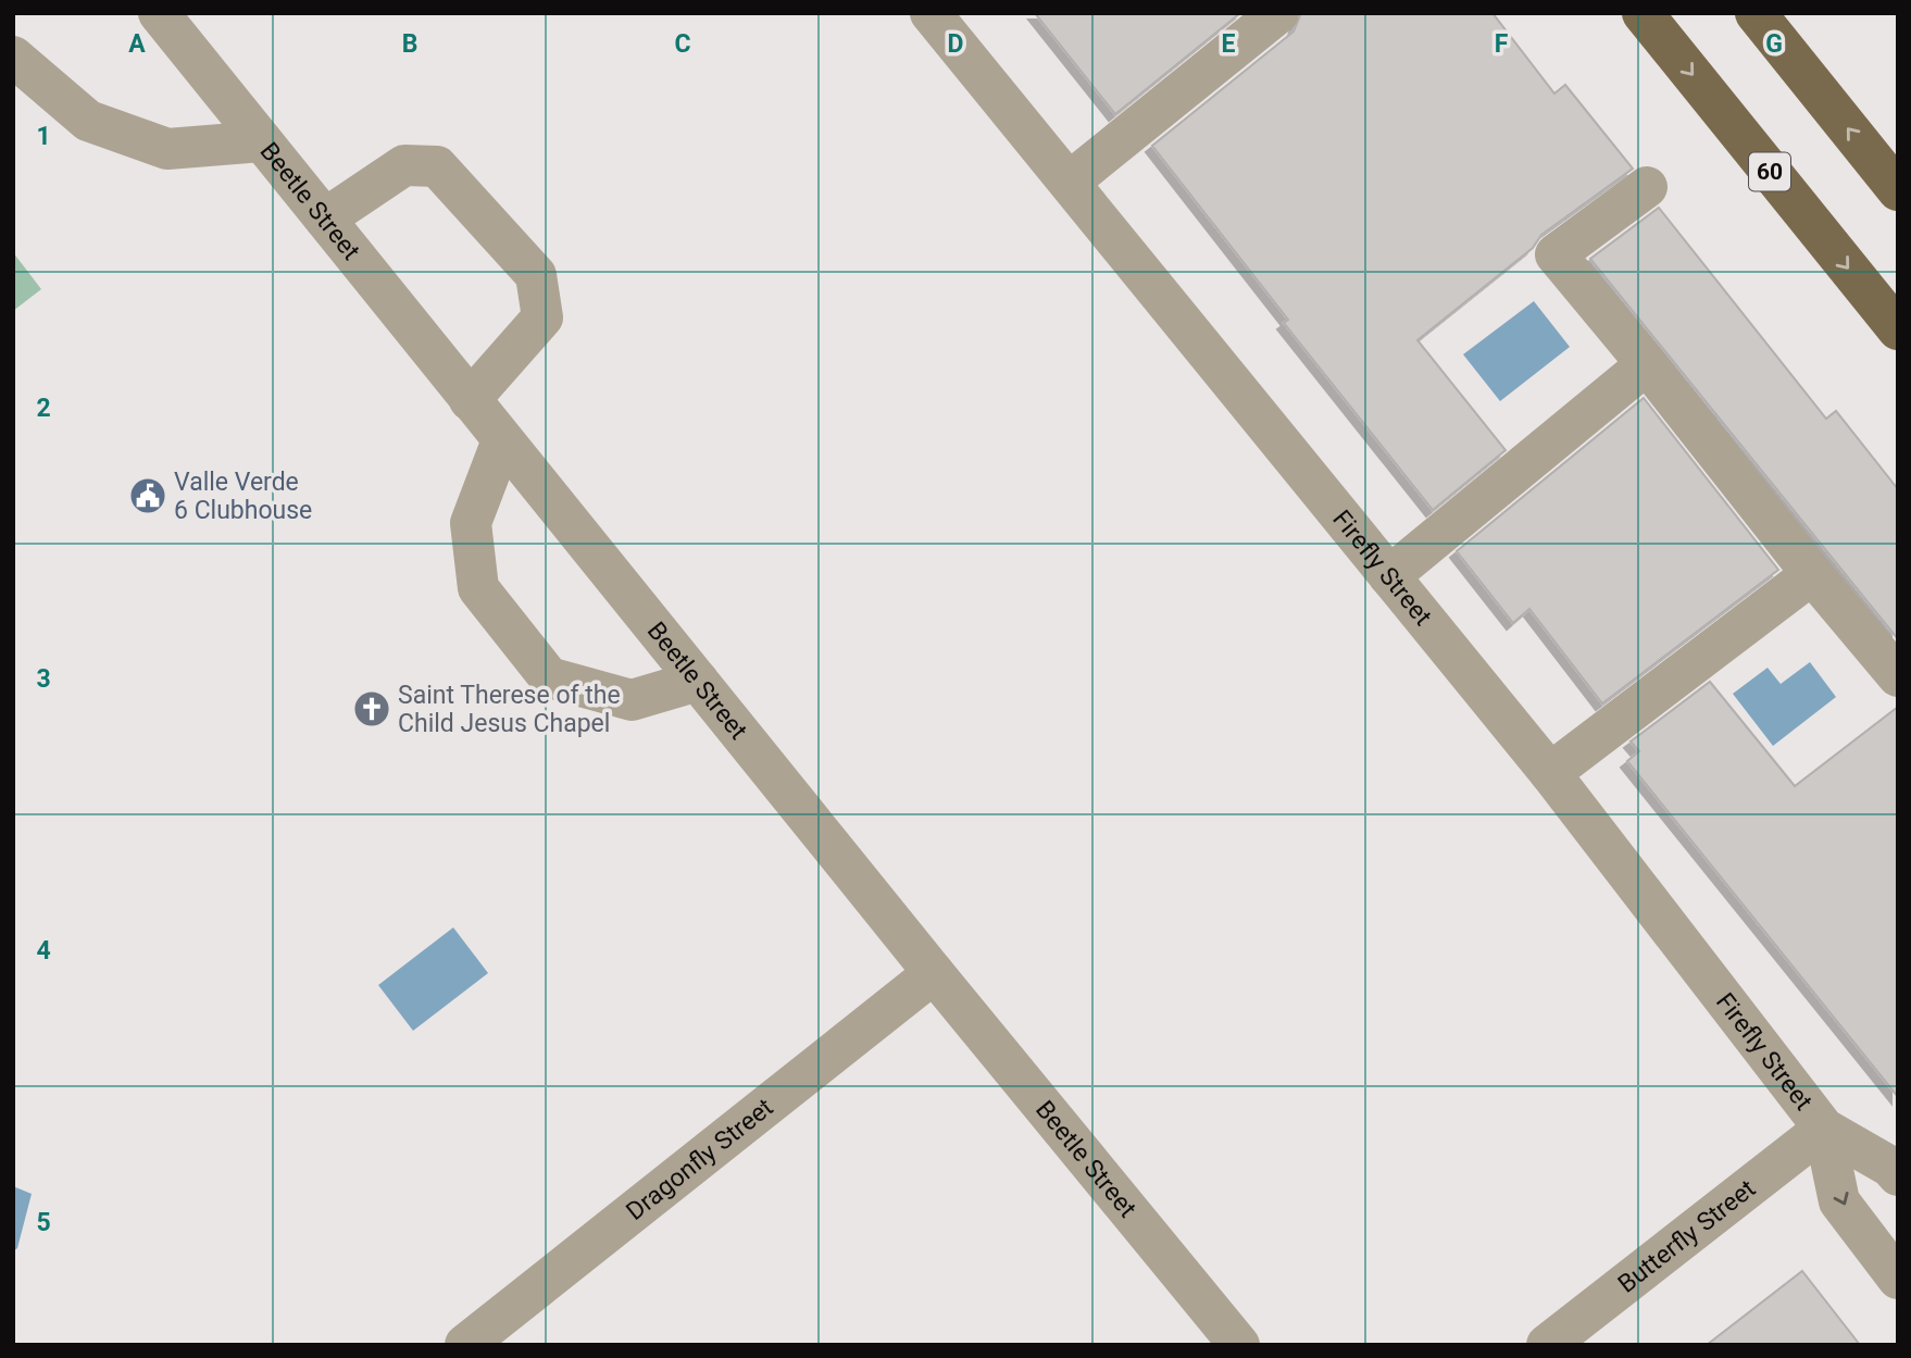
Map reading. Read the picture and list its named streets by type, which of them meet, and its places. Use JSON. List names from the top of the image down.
{
  "streets": {
    "main road": ["60"],
    "street": [
      "Beetle Street",
      "Firefly Street",
      "Dragonfly Street",
      "Butterfly Street"
    ]
  },
  "crossings": [
    ["Beetle Street", "Dragonfly Street"],
    ["Firefly Street", "Butterfly Street"]
  ],
  "places": {
    "public building": ["Valle Verde 6 Clubhouse"],
    "church": ["Saint Therese of the Child Jesus Chapel"]
  },
  "grid": {
    "columns": [
      "A",
      "B",
      "C",
      "D",
      "E",
      "F",
      "G"
    ],
    "rows": [
      "1",
      "2",
      "3",
      "4",
      "5"
    ]
  }
}
